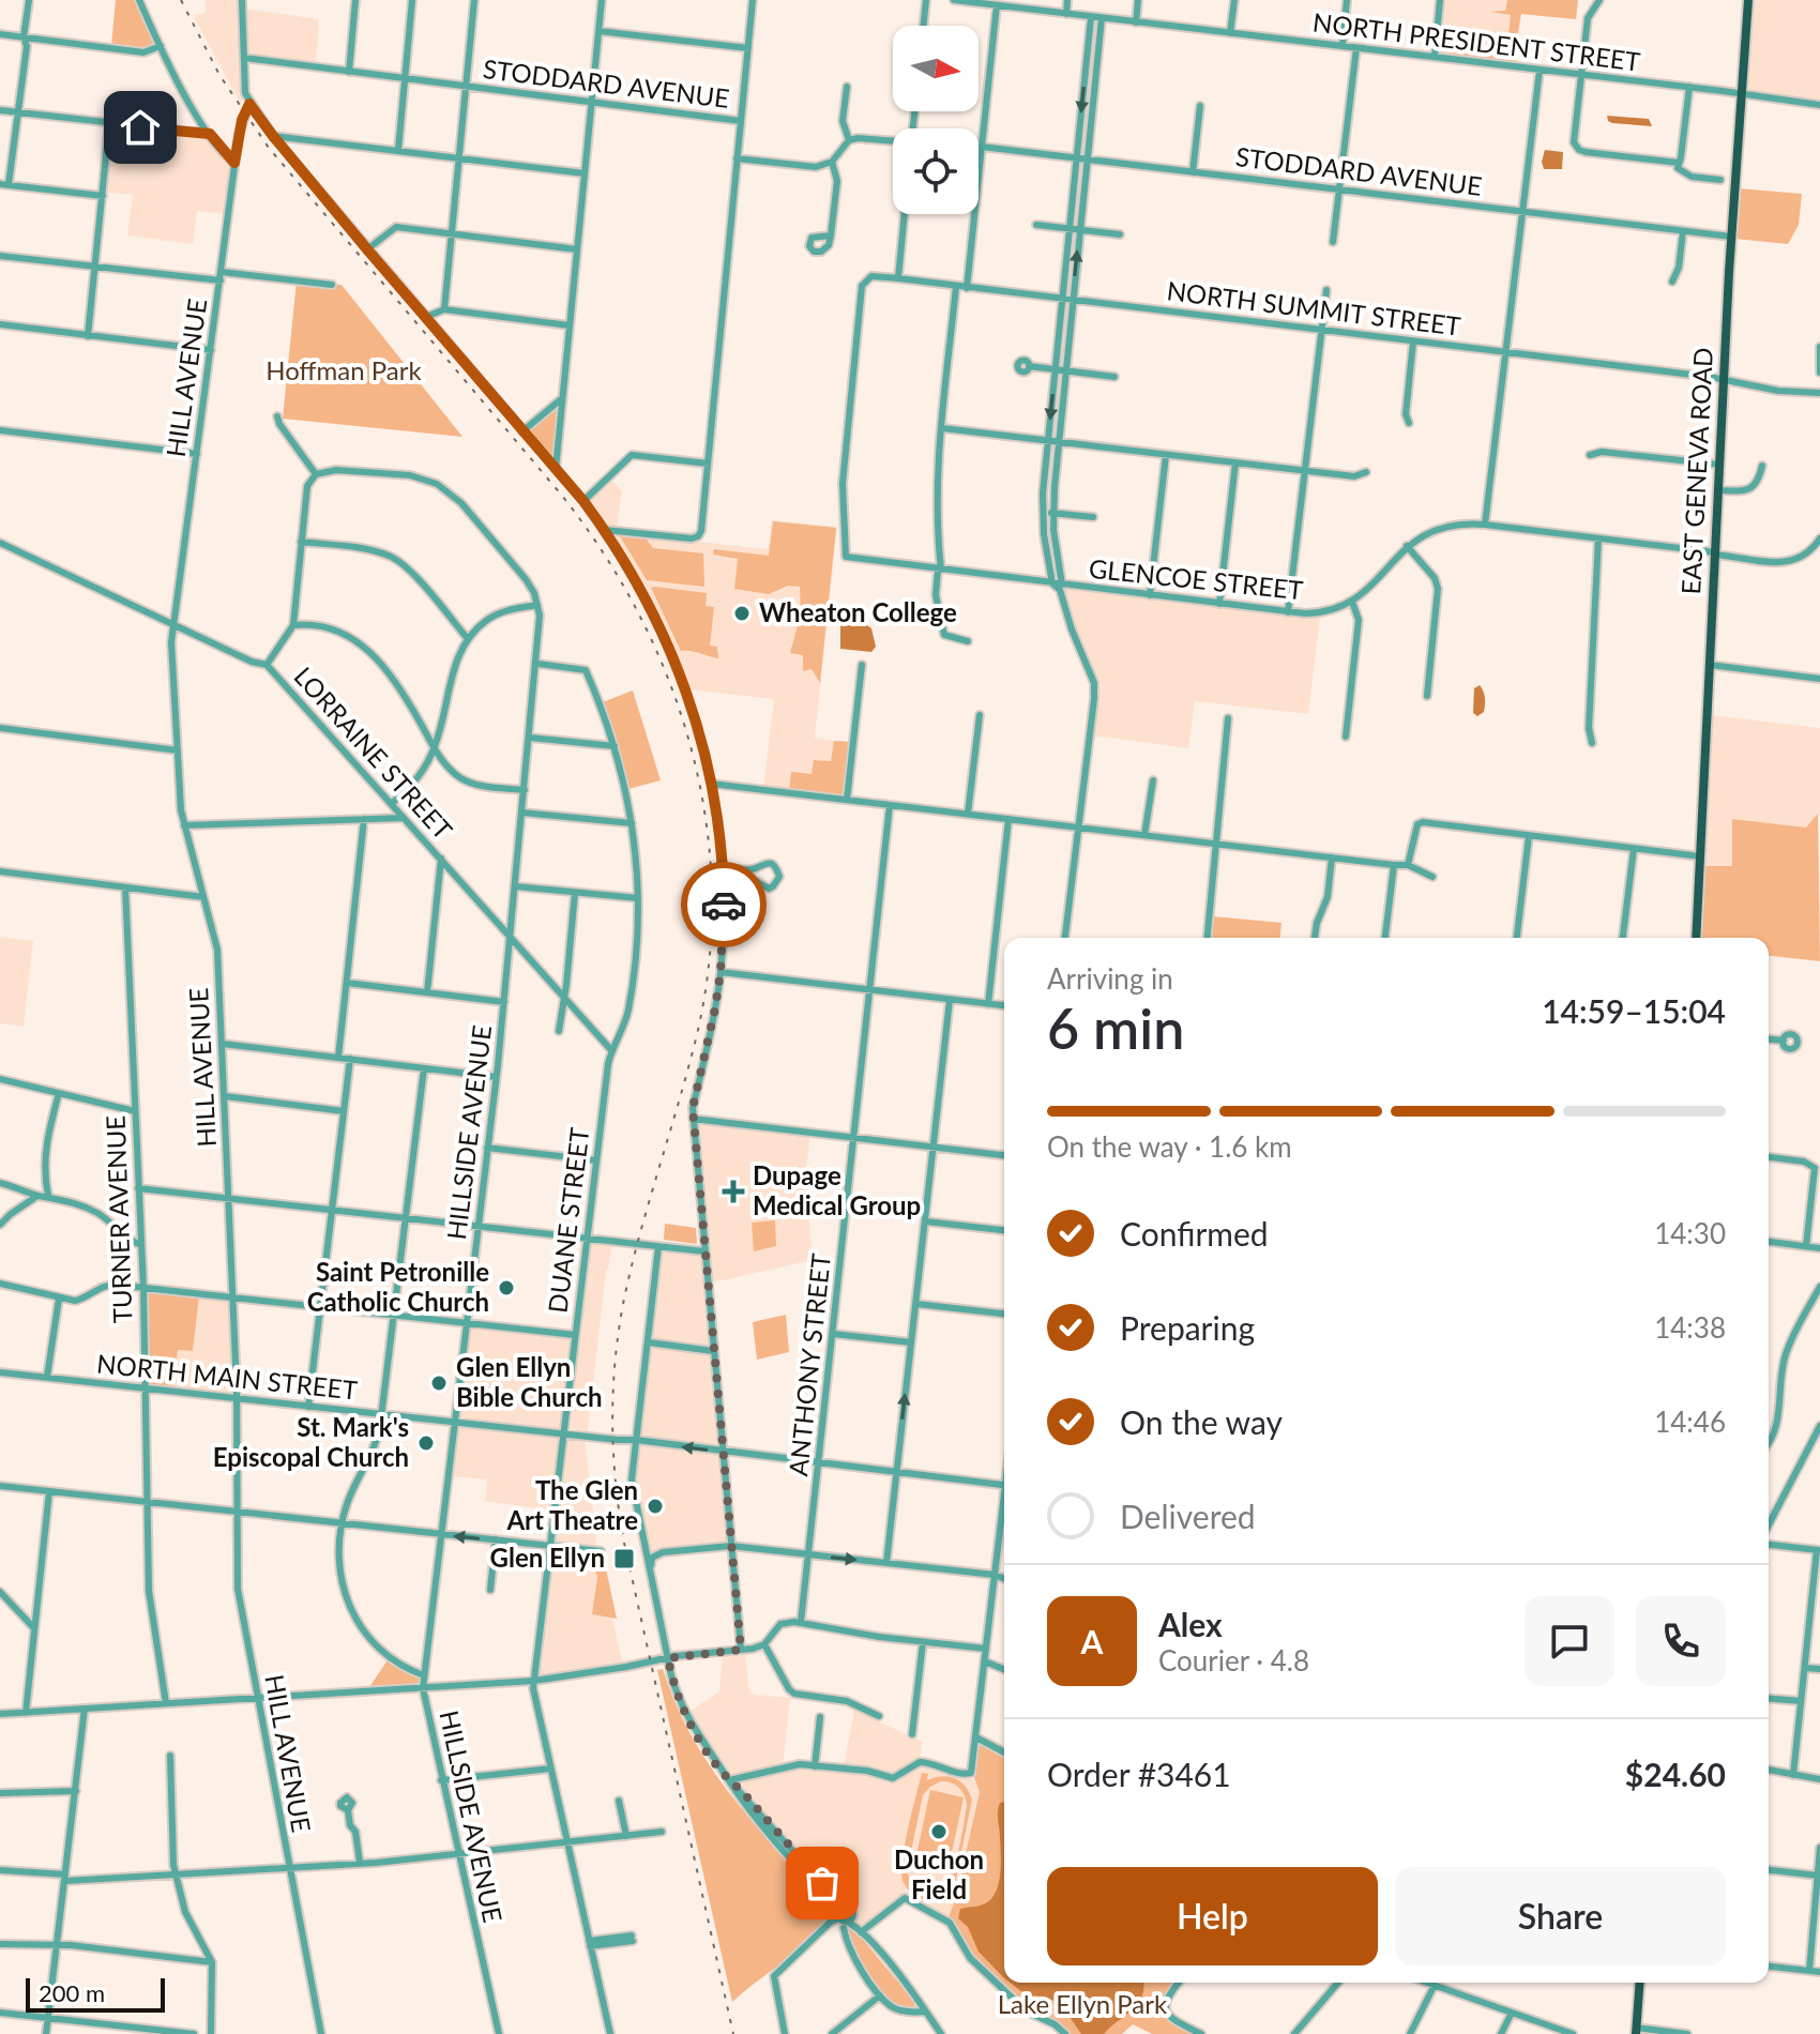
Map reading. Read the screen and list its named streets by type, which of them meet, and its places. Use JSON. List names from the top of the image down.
{
  "streets": {
    "main road": ["EAST GENEVA ROAD"],
    "street": [
      "NORTH PRESIDENT STREET",
      "STODDARD AVENUE",
      "NORTH SUMMIT STREET",
      "HILL AVENUE",
      "GLENCOE STREET",
      "LORRAINE STREET",
      "HILLSIDE AVENUE",
      "TURNER AVENUE",
      "DUANE STREET",
      "ANTHONY STREET",
      "NORTH MAIN STREET"
    ]
  },
  "crossings": [
    ["NORTH PRESIDENT STREET", "EAST GENEVA ROAD"],
    ["STODDARD AVENUE", "EAST GENEVA ROAD"],
    ["NORTH SUMMIT STREET", "EAST GENEVA ROAD"],
    ["NORTH SUMMIT STREET", "GLENCOE STREET"],
    ["HILL AVENUE", "LORRAINE STREET"],
    ["HILL AVENUE", "NORTH MAIN STREET"],
    ["EAST GENEVA ROAD", "GLENCOE STREET"],
    ["LORRAINE STREET", "HILLSIDE AVENUE"],
    ["LORRAINE STREET", "DUANE STREET"],
    ["HILLSIDE AVENUE", "DUANE STREET"],
    ["HILLSIDE AVENUE", "NORTH MAIN STREET"],
    ["TURNER AVENUE", "NORTH MAIN STREET"],
    ["DUANE STREET", "NORTH MAIN STREET"],
    ["ANTHONY STREET", "NORTH MAIN STREET"]
  ],
  "parks": ["Hoffman Park", "Lake Ellyn Park"],
  "places": {
    "other": [
      "Wheaton College",
      "Saint Petronille Catholic Church",
      "Glen Ellyn Bible Church",
      "St. Mark's Episcopal Church",
      "The Glen Art Theatre",
      "Duchon Field"
    ],
    "health": ["Dupage Medical Group"],
    "transit": ["Glen Ellyn"]
  },
  "scale_bar": "200 m",
  "north": "right",
  "page": {
    "heading": ["6 min", "Arriving in", "14:59–15:04"],
    "panel": [
      "Alex",
      "Courier · 4.8",
      "Order #3461",
      "$24.60"
    ],
    "bar": "On the way · 1.6 km",
    "list": [
      ["Confirmed", "14:30"],
      ["Preparing", "14:38"],
      ["On the way", "14:46"],
      "Delivered"
    ],
    "round": "A",
    "buttons": ["Help", "Share"],
    "scale": "200 m"
  }
}
